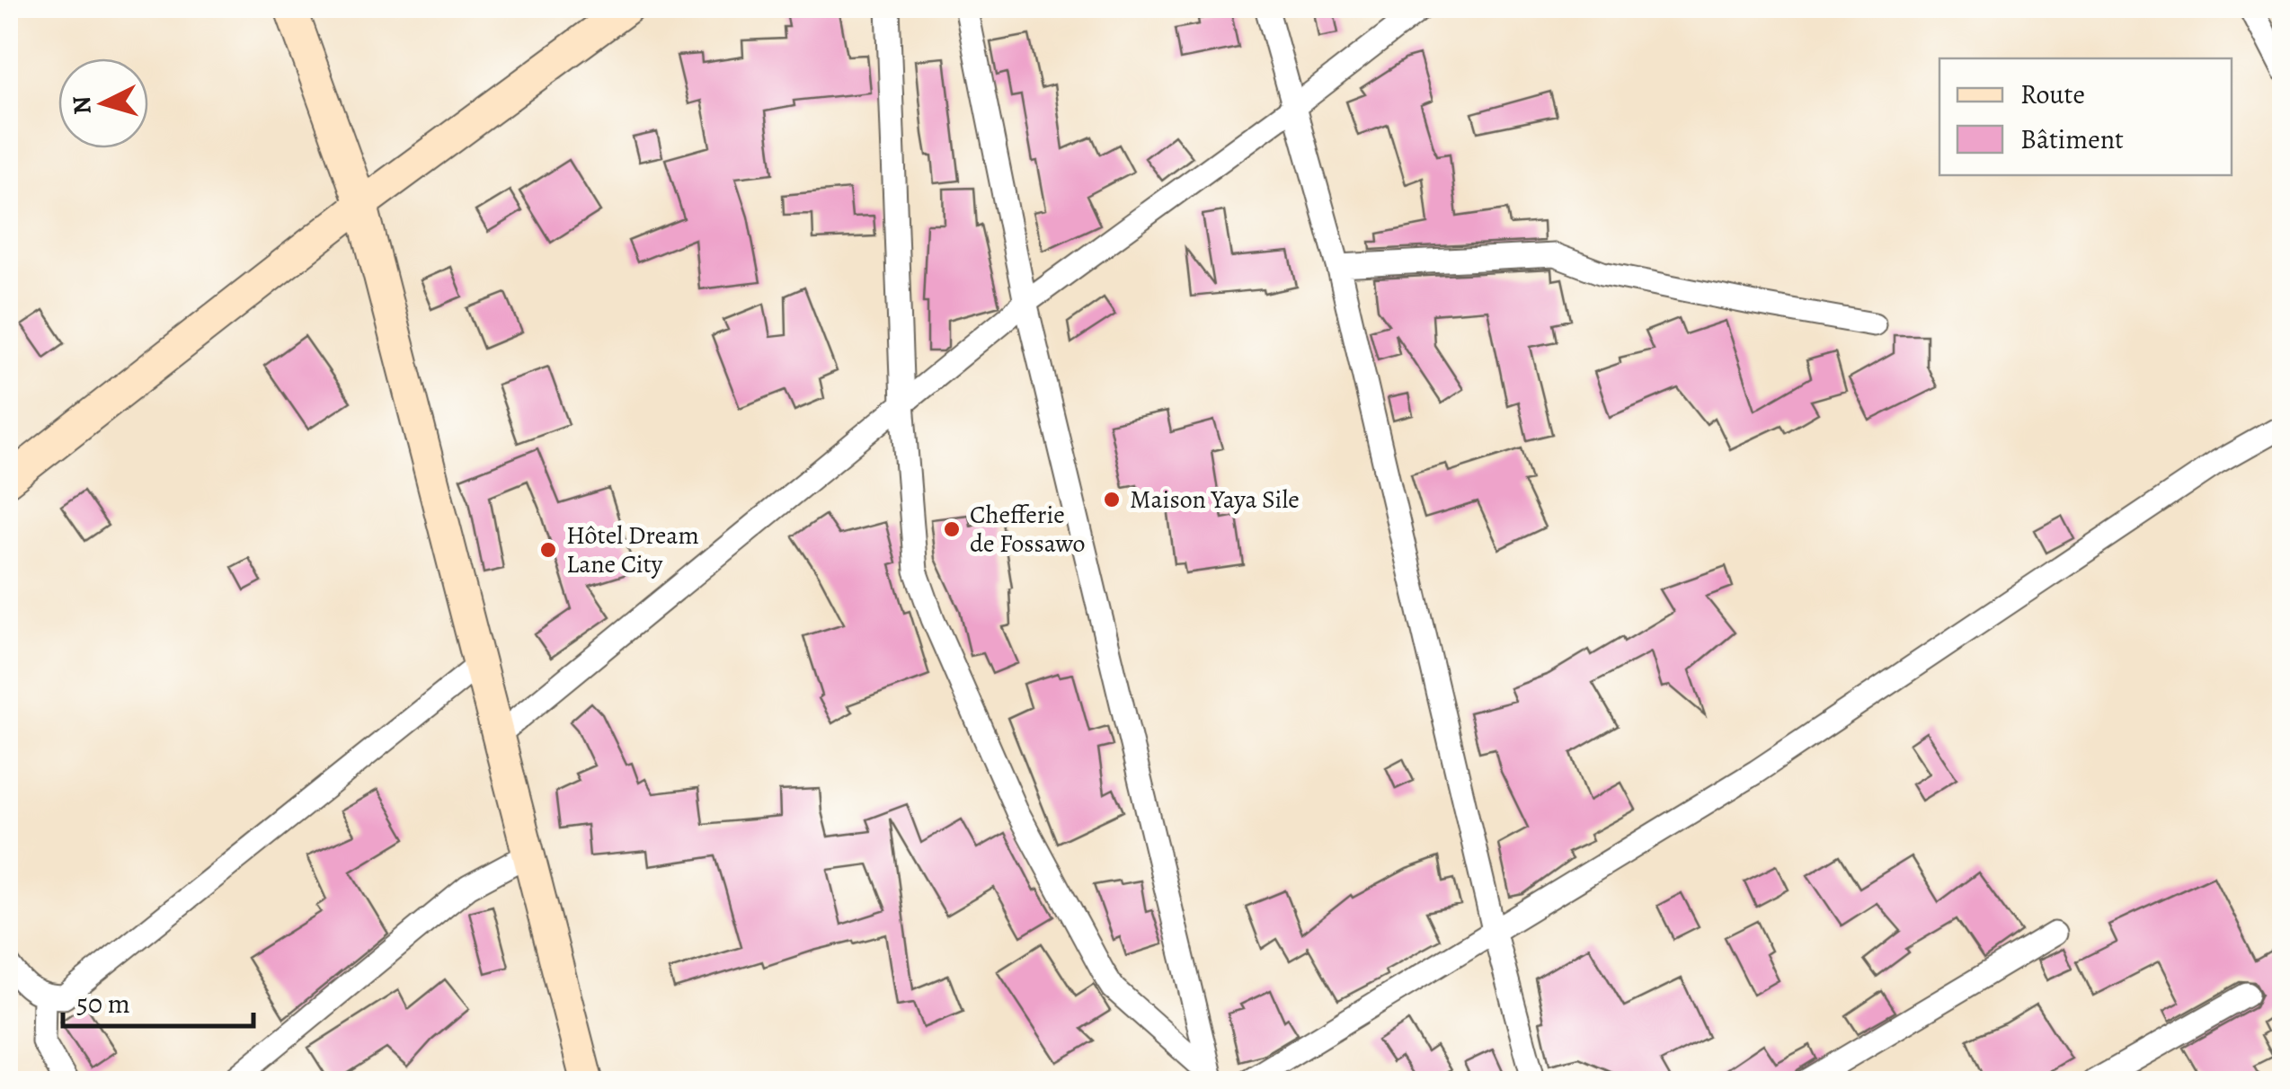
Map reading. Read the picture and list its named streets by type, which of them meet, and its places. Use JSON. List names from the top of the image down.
{
  "places": ["Maison Yaya Sile", "Chefferie de Fossawo", "Hôtel Dream Lane City"],
  "legend": ["Route", "Bâtiment"],
  "scale_bar": "50 m",
  "north": "left"
}
